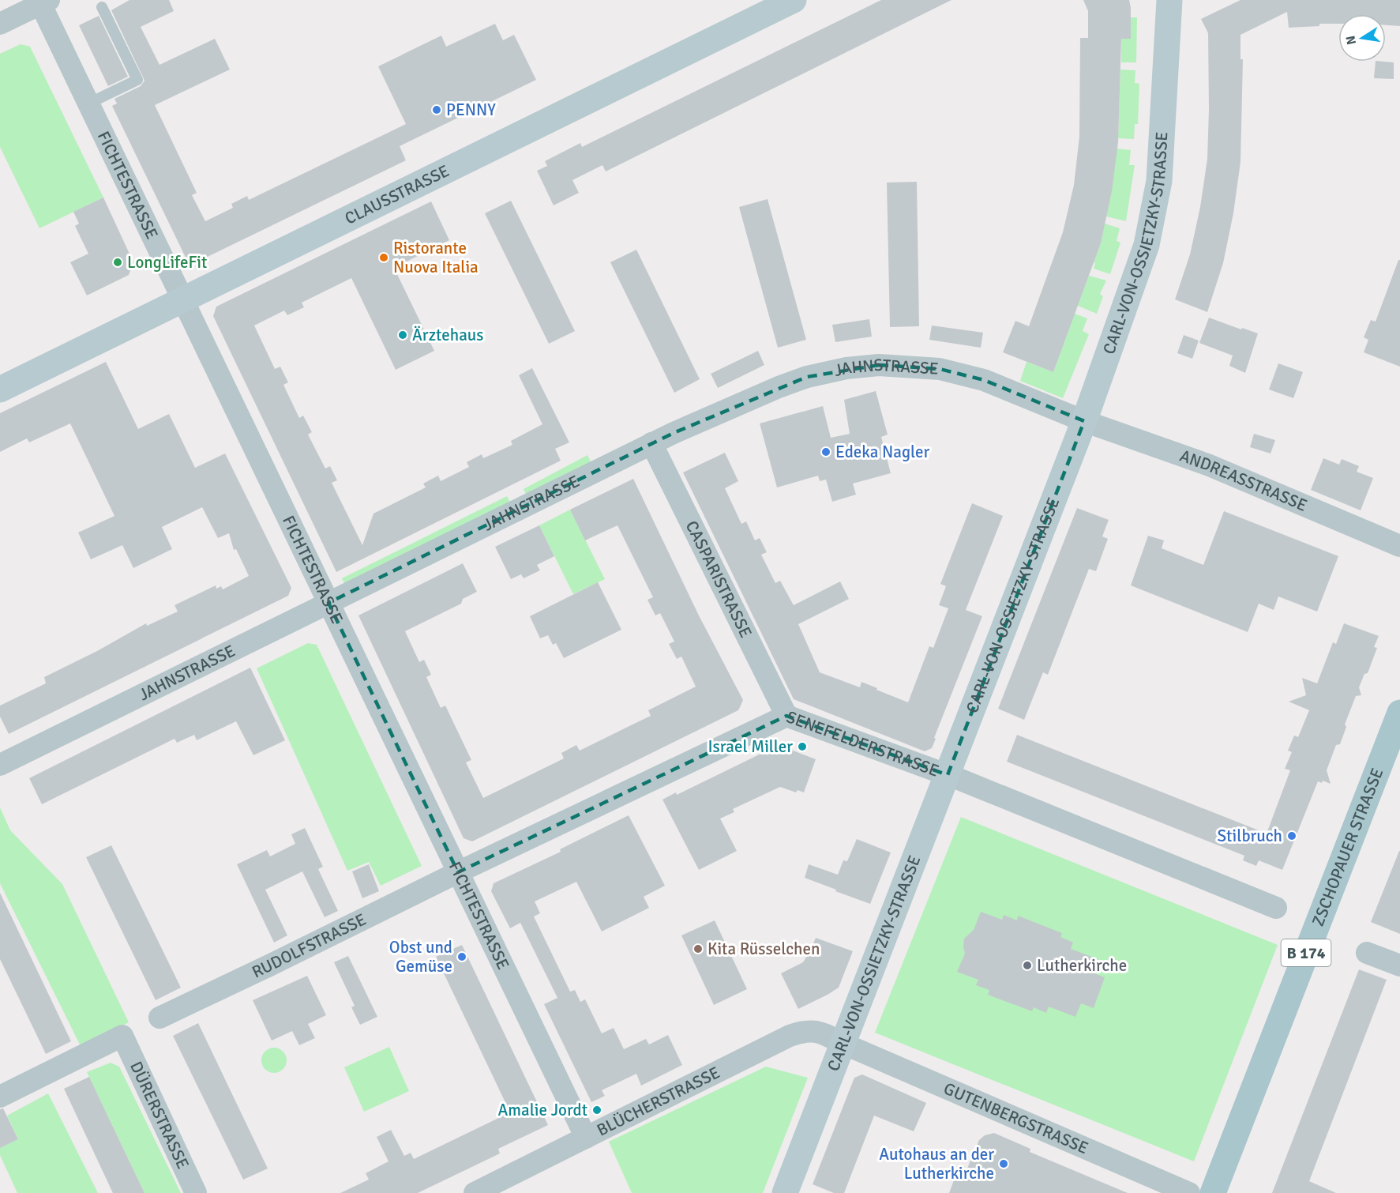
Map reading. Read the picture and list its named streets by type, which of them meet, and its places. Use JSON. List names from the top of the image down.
{
  "streets": {
    "main road": ["ZSCHOPAUER STRASSE", "B 174"],
    "street": [
      "FICHTESTRASSE",
      "CLAUSSTRASSE",
      "CARL-VON-OSSIETZKY-STRASSE",
      "JAHNSTRASSE",
      "ANDREASSTRASSE",
      "CASPARISTRASSE",
      "SENEFELDERSTRASSE",
      "RUDOLFSTRASSE",
      "BLÜCHERSTRASSE",
      "DÜRERSTRASSE",
      "GUTENBERGSTRASSE"
    ]
  },
  "crossings": [
    ["FICHTESTRASSE", "CLAUSSTRASSE"],
    ["FICHTESTRASSE", "JAHNSTRASSE"],
    ["FICHTESTRASSE", "SENEFELDERSTRASSE"],
    ["FICHTESTRASSE", "RUDOLFSTRASSE"],
    ["FICHTESTRASSE", "BLÜCHERSTRASSE"],
    ["CARL-VON-OSSIETZKY-STRASSE", "JAHNSTRASSE"],
    ["CARL-VON-OSSIETZKY-STRASSE", "ANDREASSTRASSE"],
    ["CARL-VON-OSSIETZKY-STRASSE", "SENEFELDERSTRASSE"],
    ["CARL-VON-OSSIETZKY-STRASSE", "BLÜCHERSTRASSE"],
    ["CARL-VON-OSSIETZKY-STRASSE", "GUTENBERGSTRASSE"],
    ["JAHNSTRASSE", "ANDREASSTRASSE"],
    ["JAHNSTRASSE", "CASPARISTRASSE"],
    ["CASPARISTRASSE", "SENEFELDERSTRASSE"],
    ["SENEFELDERSTRASSE", "RUDOLFSTRASSE"],
    ["BLÜCHERSTRASSE", "GUTENBERGSTRASSE"]
  ],
  "places": [
    "PENNY",
    "Ristorante Nuova Italia",
    "LongLifeFit",
    "Ärztehaus",
    "Edeka Nagler",
    "Israel Miller",
    "Stilbruch",
    "Kita Rüsselchen",
    "Obst und Gemüse",
    "Lutherkirche",
    "Amalie Jordt",
    "Autohaus an der Lutherkirche"
  ],
  "north": "left"
}
